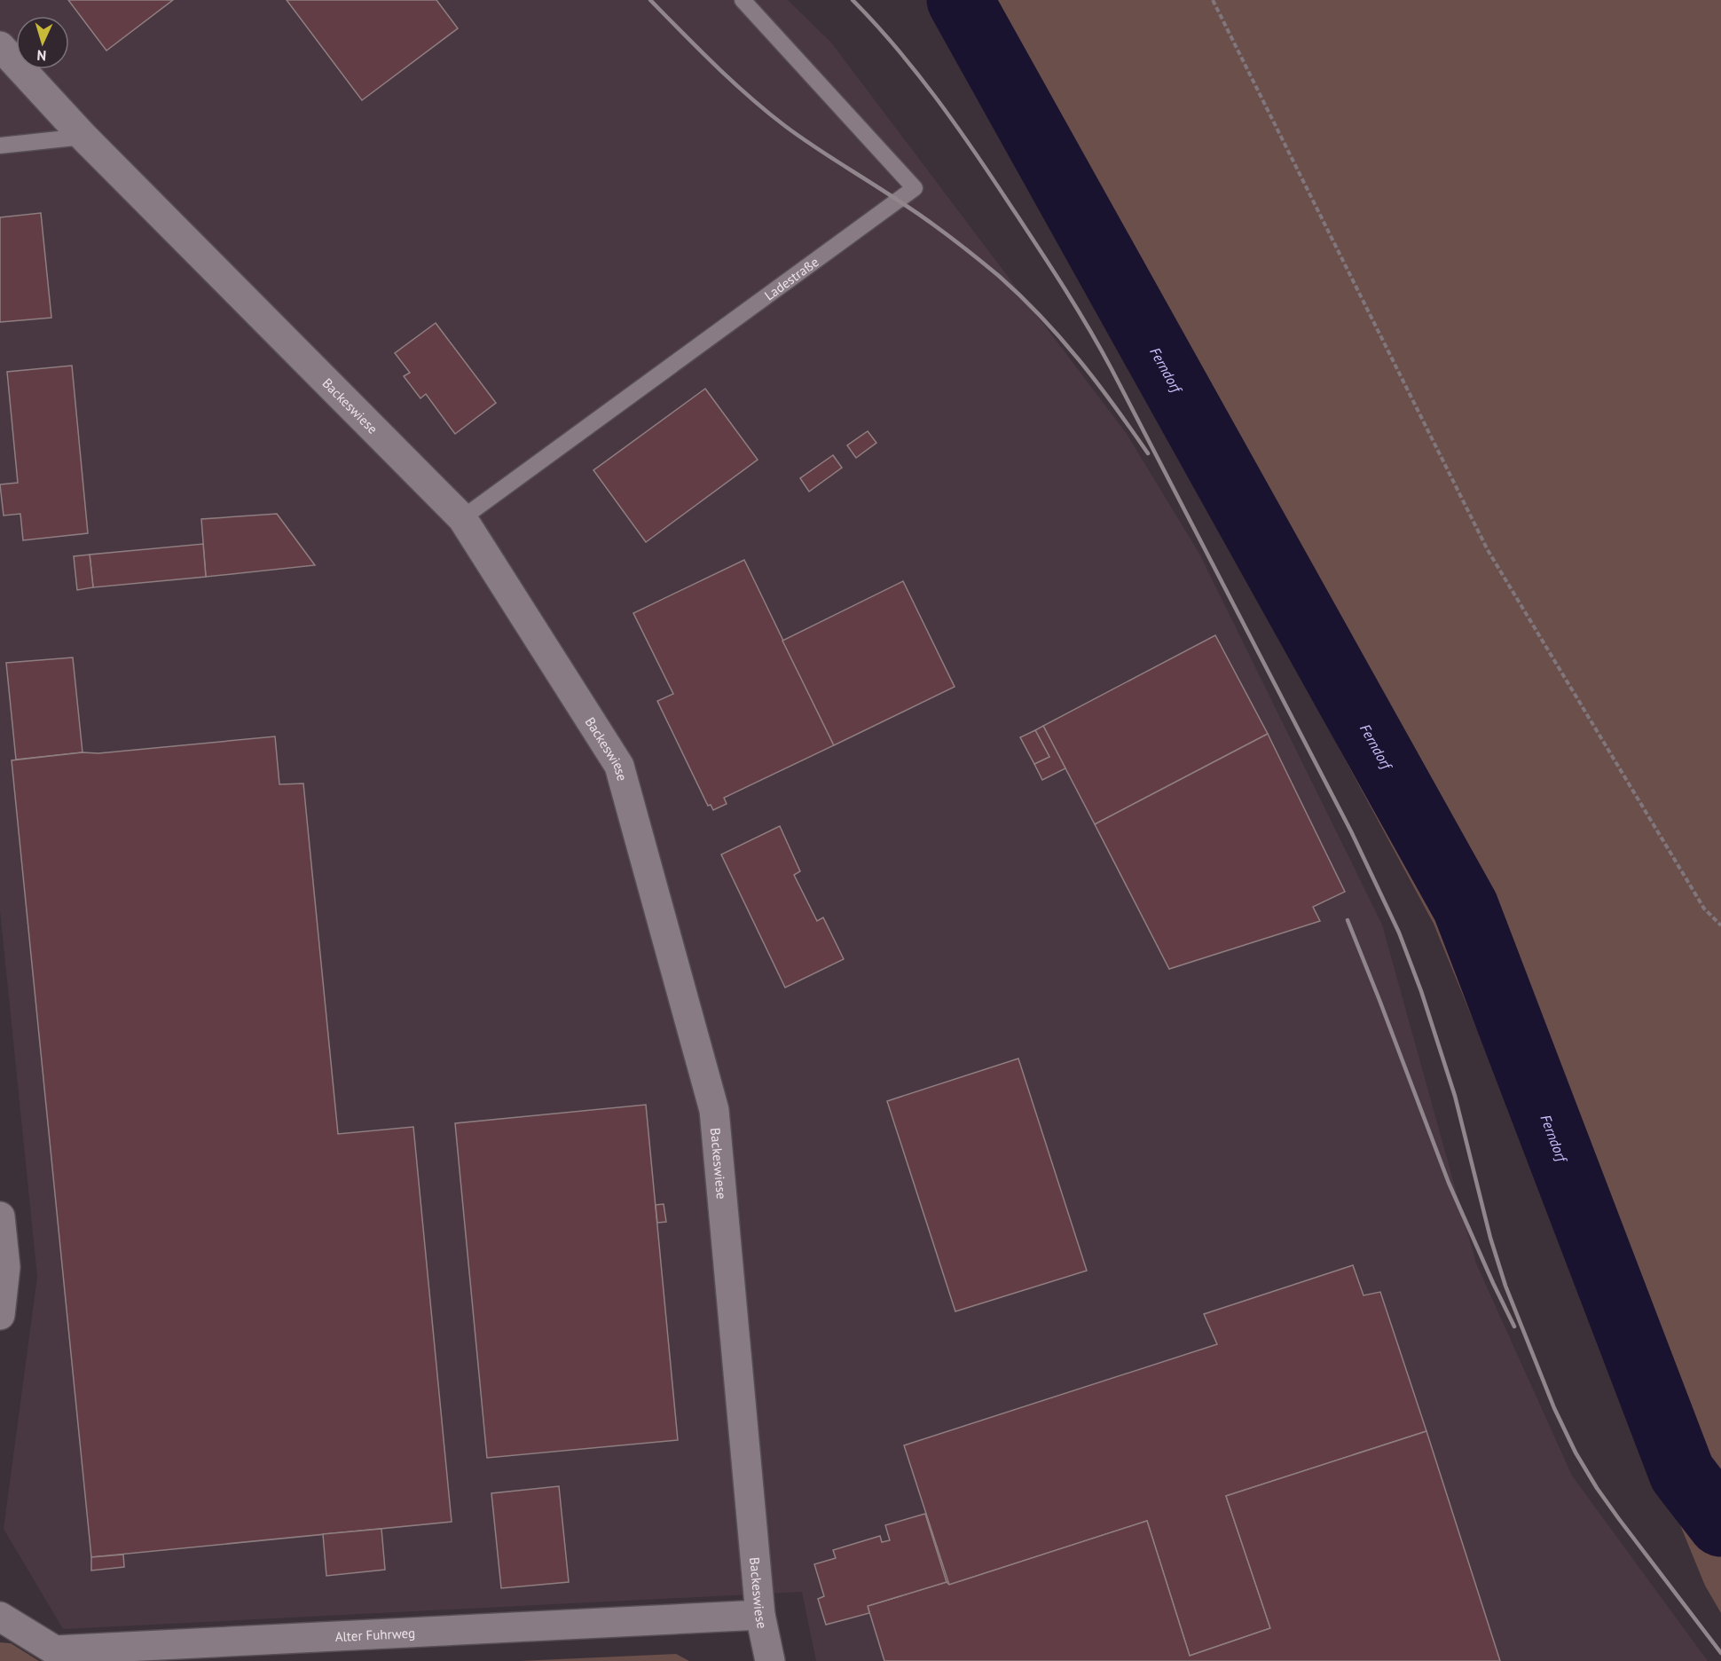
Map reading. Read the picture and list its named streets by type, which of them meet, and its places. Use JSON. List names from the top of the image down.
{
  "streets": {
    "street": ["Backeswiese", "Alter Fuhrweg"],
    "lane": ["Ladestraße"]
  },
  "crossings": [
    ["Ladestraße", "Backeswiese"],
    ["Backeswiese", "Alter Fuhrweg"]
  ],
  "water": ["Ferndorf"],
  "north": "bottom"
}
